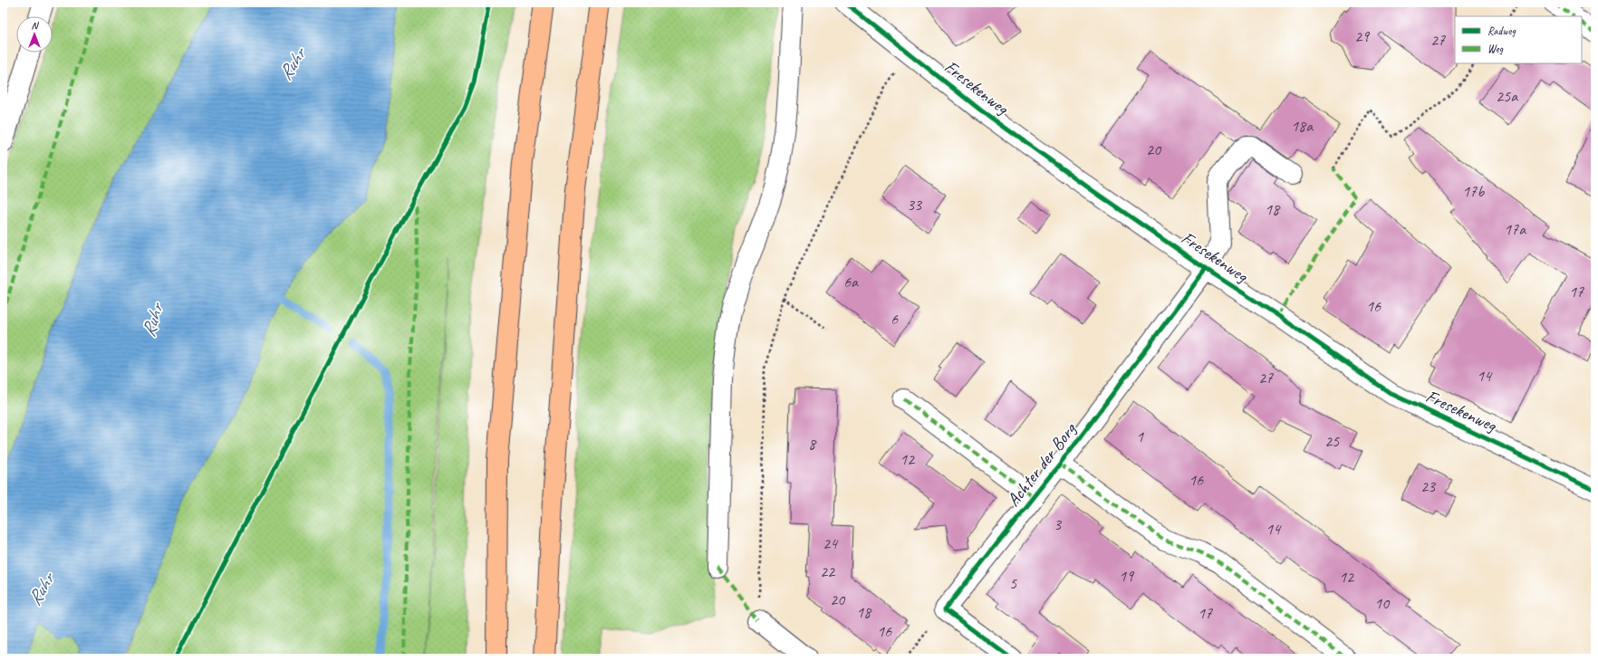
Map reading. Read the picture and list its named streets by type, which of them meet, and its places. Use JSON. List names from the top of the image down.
{
  "streets": {
    "street": ["Fresekenweg", "Achter der Borg"]
  },
  "crossings": [
    ["Fresekenweg", "Achter der Borg"]
  ],
  "water": ["Ruhr"],
  "house_numbers": [
    "29",
    "27",
    "25a",
    "18a",
    "20",
    "17b",
    "33",
    "18",
    "17a",
    "6a",
    "17",
    "16",
    "6",
    "14",
    "27",
    "1",
    "25",
    "8",
    "12",
    "16",
    "23",
    "3",
    "14",
    "24",
    "22",
    "19",
    "12",
    "5",
    "20",
    "10",
    "18",
    "17",
    "16"
  ],
  "legend": ["Radweg", "Weg"],
  "north": "top"
}
